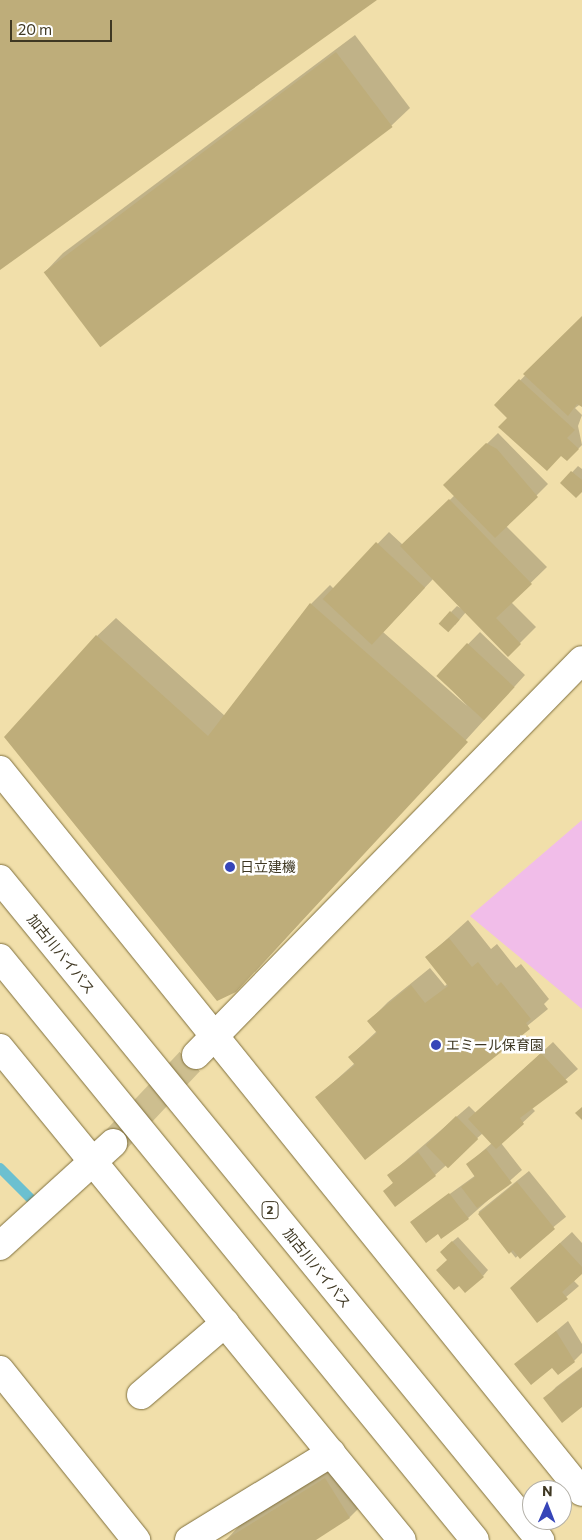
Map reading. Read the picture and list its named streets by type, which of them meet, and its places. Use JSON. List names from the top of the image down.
{
  "streets": {
    "main road": ["加古川バイパス", "2"]
  },
  "places": ["日立建機", "エミール保育園"],
  "scale_bar": "20 m",
  "north": "top"
}
